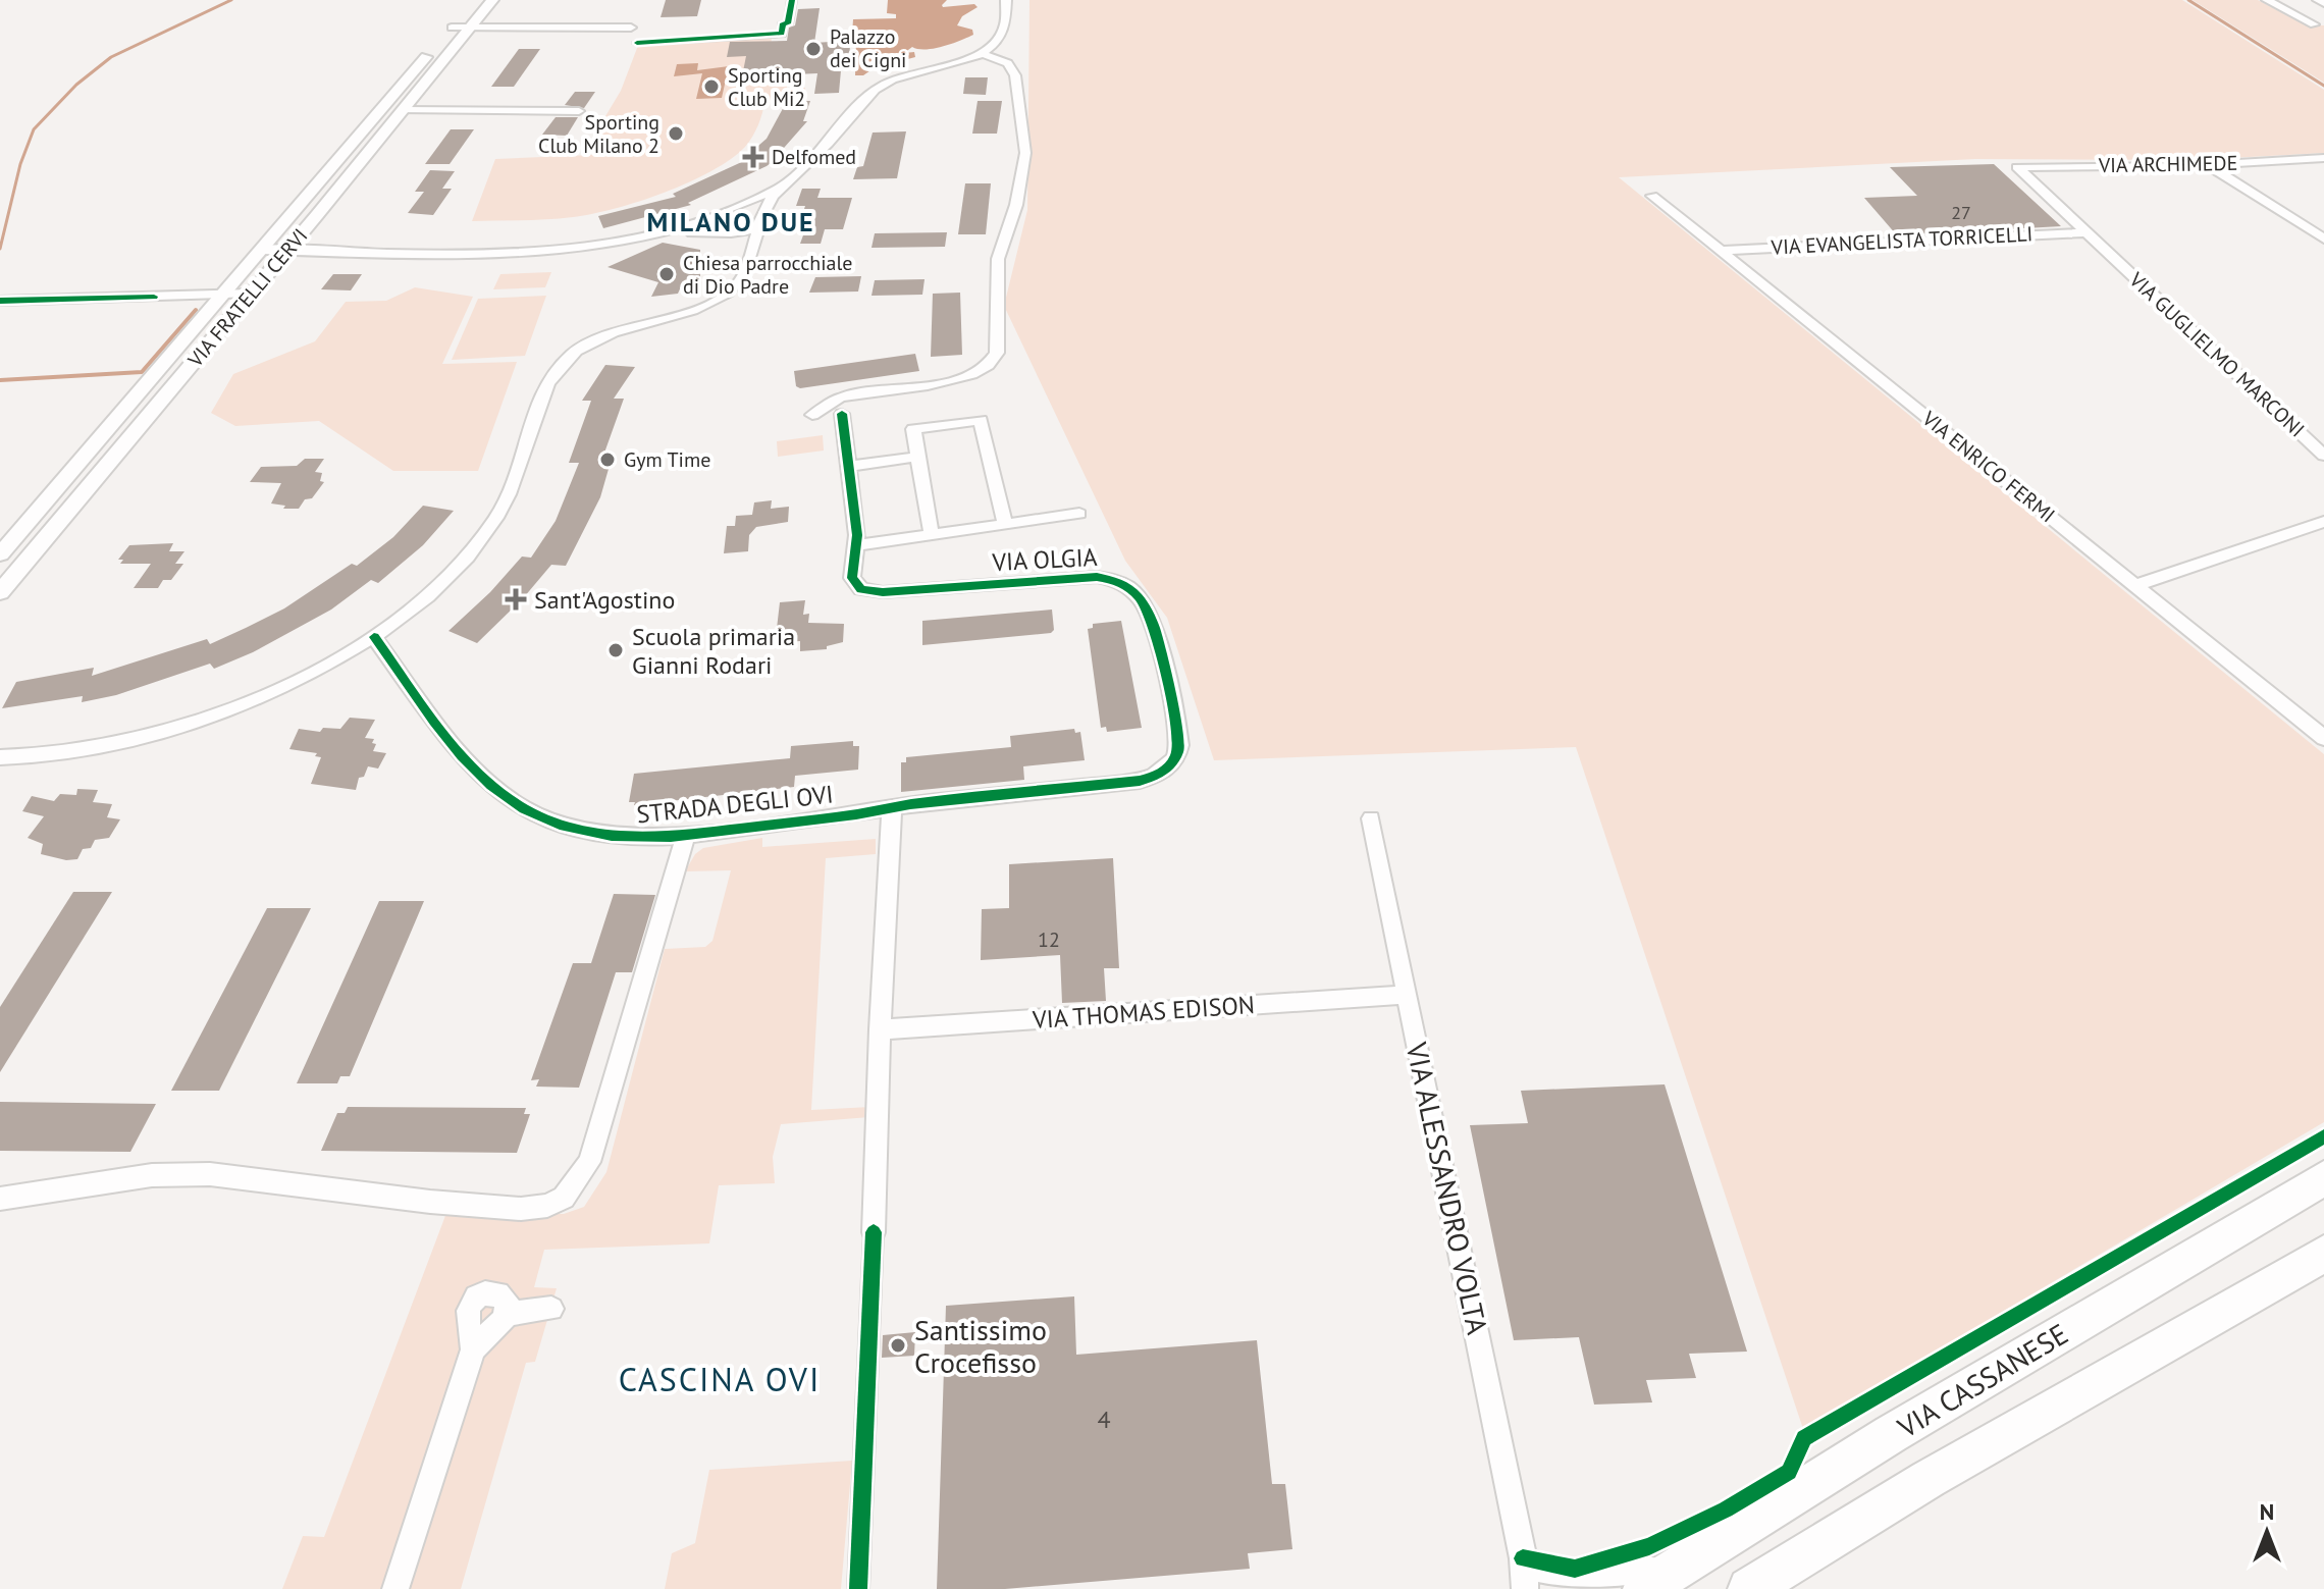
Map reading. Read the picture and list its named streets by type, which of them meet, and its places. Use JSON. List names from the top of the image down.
{
  "streets": {
    "main road": ["VIA CASSANESE"],
    "street": [
      "VIA ARCHIMEDE",
      "VIA EVANGELISTA TORRICELLI",
      "VIA FRATELLI CERVI",
      "VIA GUGLIELMO MARCONI",
      "VIA ENRICO FERMI",
      "VIA OLGIA",
      "STRADA DEGLI OVI",
      "VIA THOMAS EDISON",
      "VIA ALESSANDRO VOLTA"
    ]
  },
  "crossings": [
    ["VIA ARCHIMEDE", "VIA GUGLIELMO MARCONI"],
    ["VIA EVANGELISTA TORRICELLI", "VIA GUGLIELMO MARCONI"],
    ["VIA EVANGELISTA TORRICELLI", "VIA ENRICO FERMI"],
    ["VIA OLGIA", "STRADA DEGLI OVI"],
    ["VIA THOMAS EDISON", "VIA ALESSANDRO VOLTA"]
  ],
  "districts": ["MILANO DUE", "CASCINA OVI"],
  "places": {
    "other": [
      "Palazzo dei Cigni",
      "Sporting Club Mi2",
      "Sporting Club Milano 2",
      "Chiesa parrocchiale di Dio Padre",
      "Gym Time",
      "Scuola primaria Gianni Rodari",
      "Santissimo Crocefisso"
    ],
    "health": ["Delfomed", "Sant'Agostino"]
  },
  "house_numbers": ["27", "12", "4"],
  "north": "top"
}
